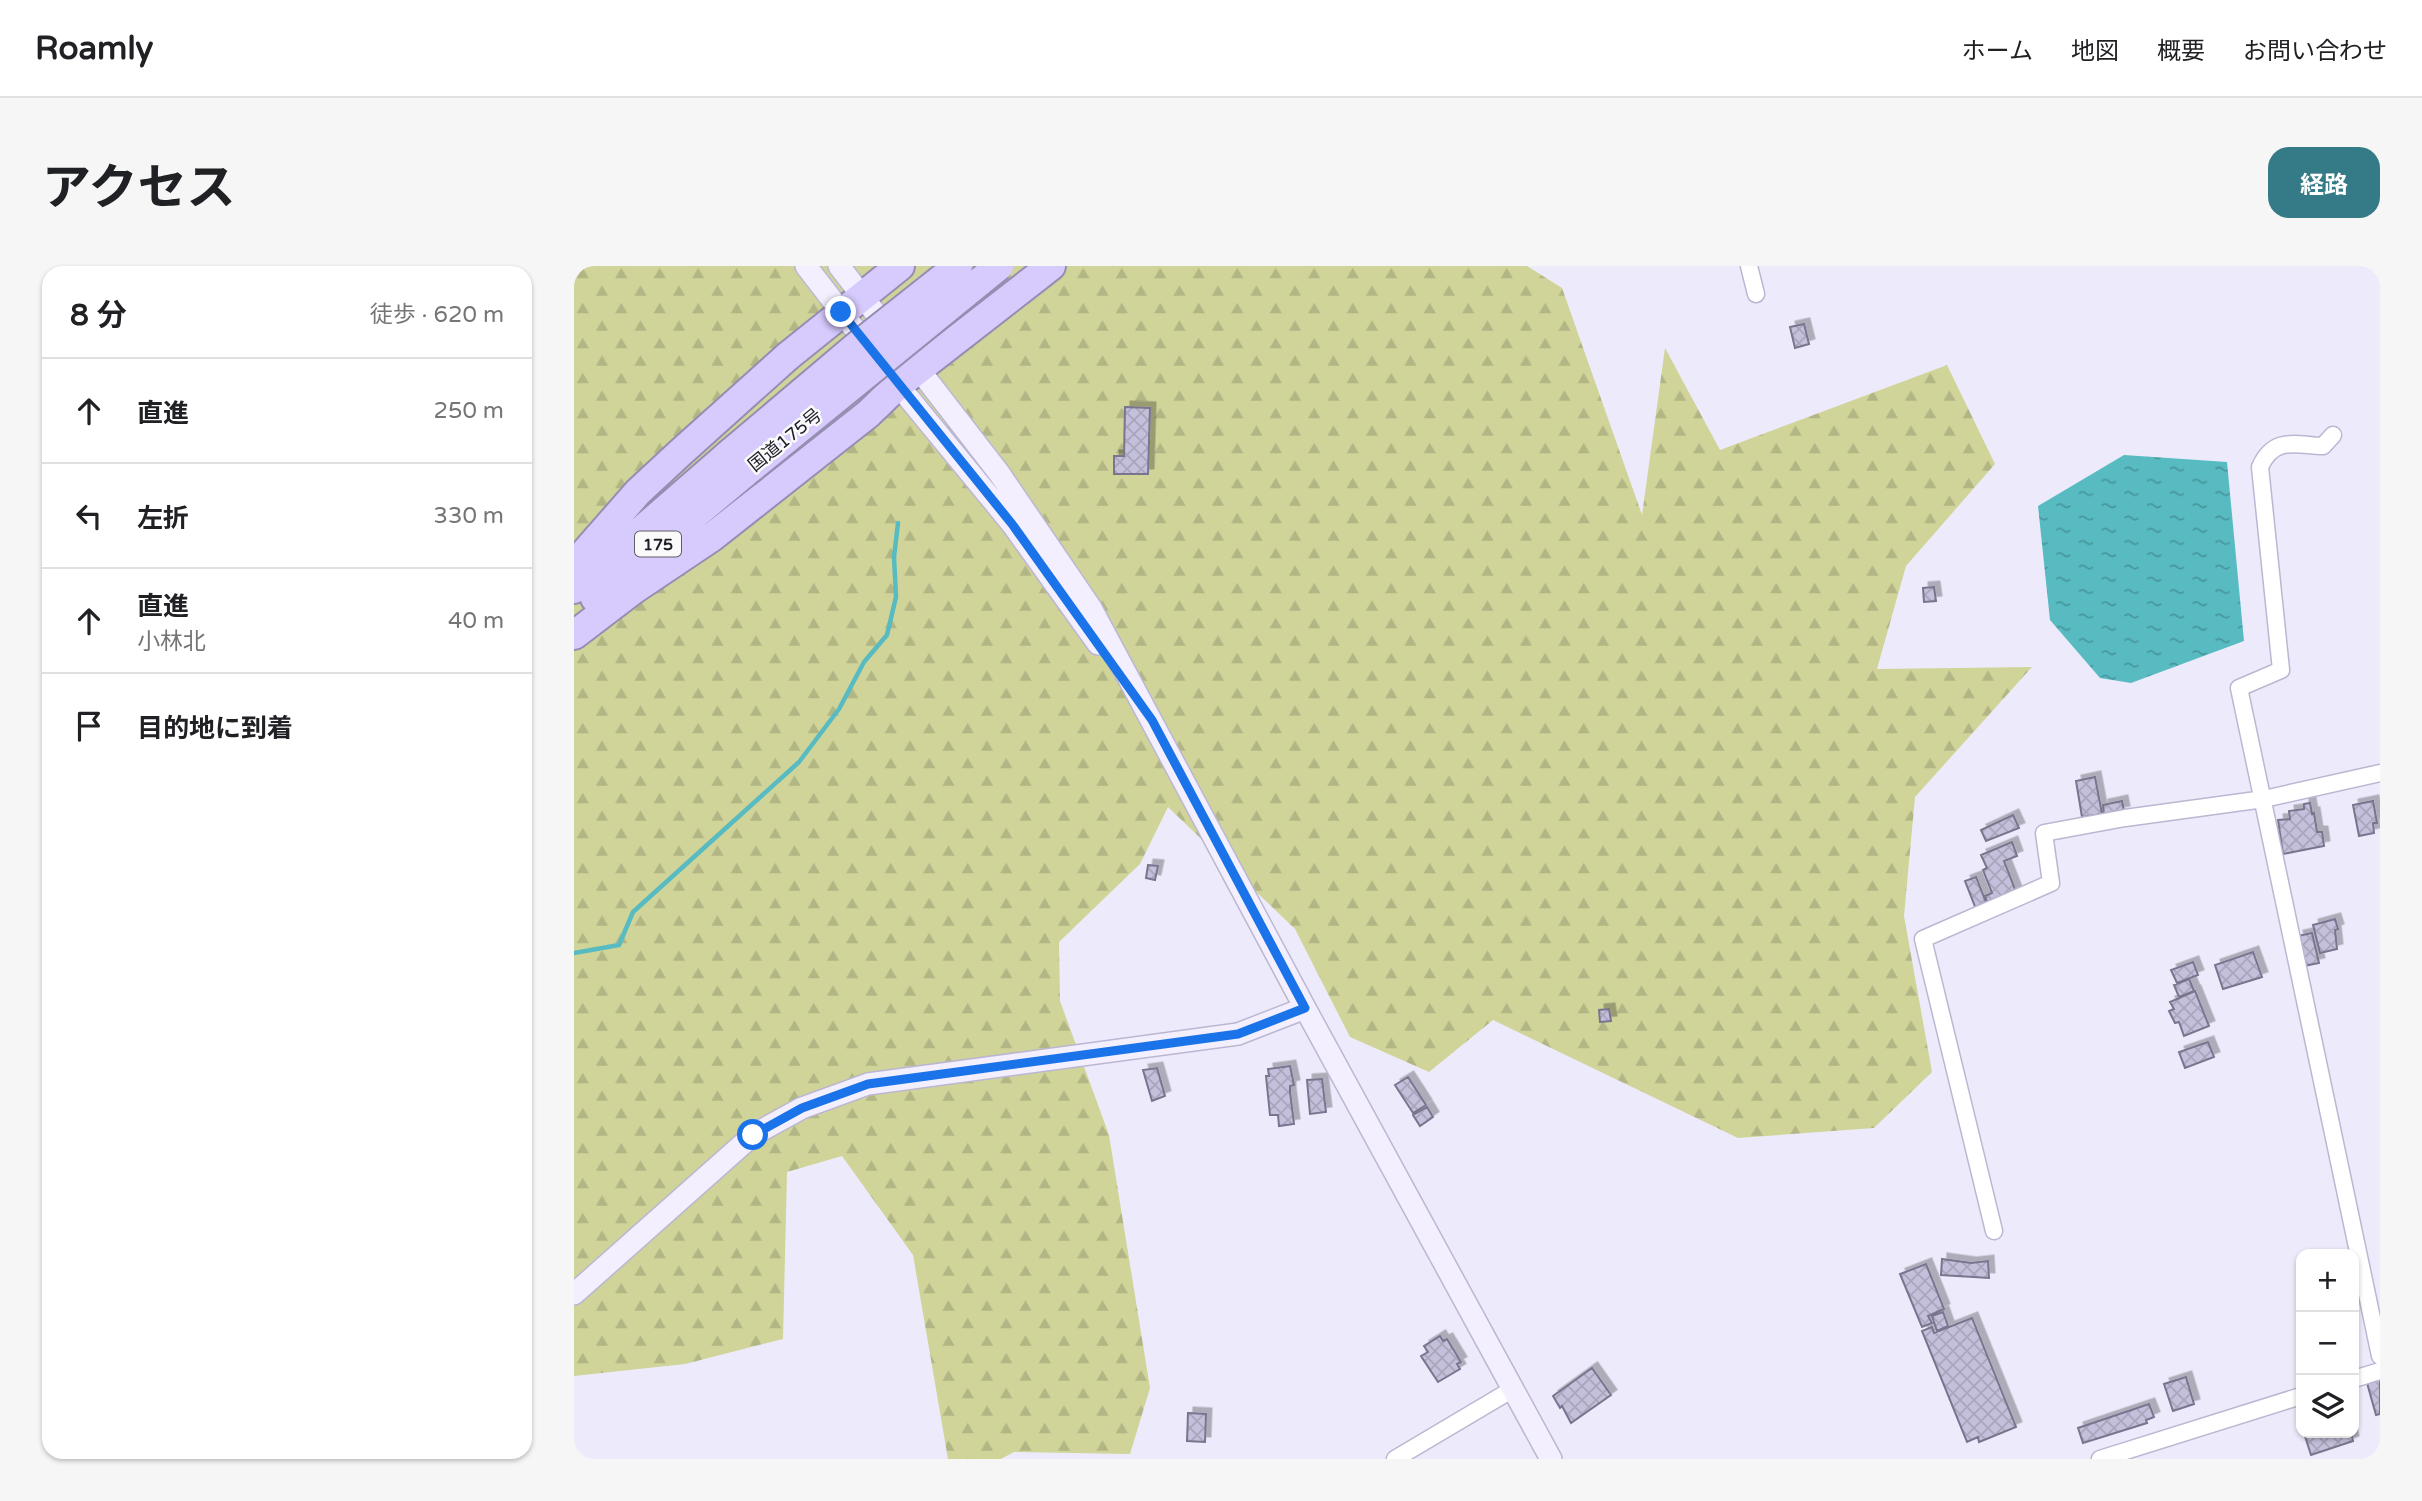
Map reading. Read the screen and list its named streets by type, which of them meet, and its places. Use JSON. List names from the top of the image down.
{
  "streets": {
    "highway": ["国道175号", "175"]
  },
  "page": {
    "header": "Roamly",
    "nav": [
      "ホーム",
      "地図",
      "概要",
      "お問い合わせ"
    ],
    "title": "アクセス",
    "buttons": "経路",
    "heading": ["8 分", "徒歩 · 620 m"],
    "list": [
      ["直進", "250 m"],
      ["左折", "330 m"],
      ["直進", "小林北", "40 m"],
      "目的地に到着"
    ],
    "map_buttons": ["+", "−"]
  }
}
